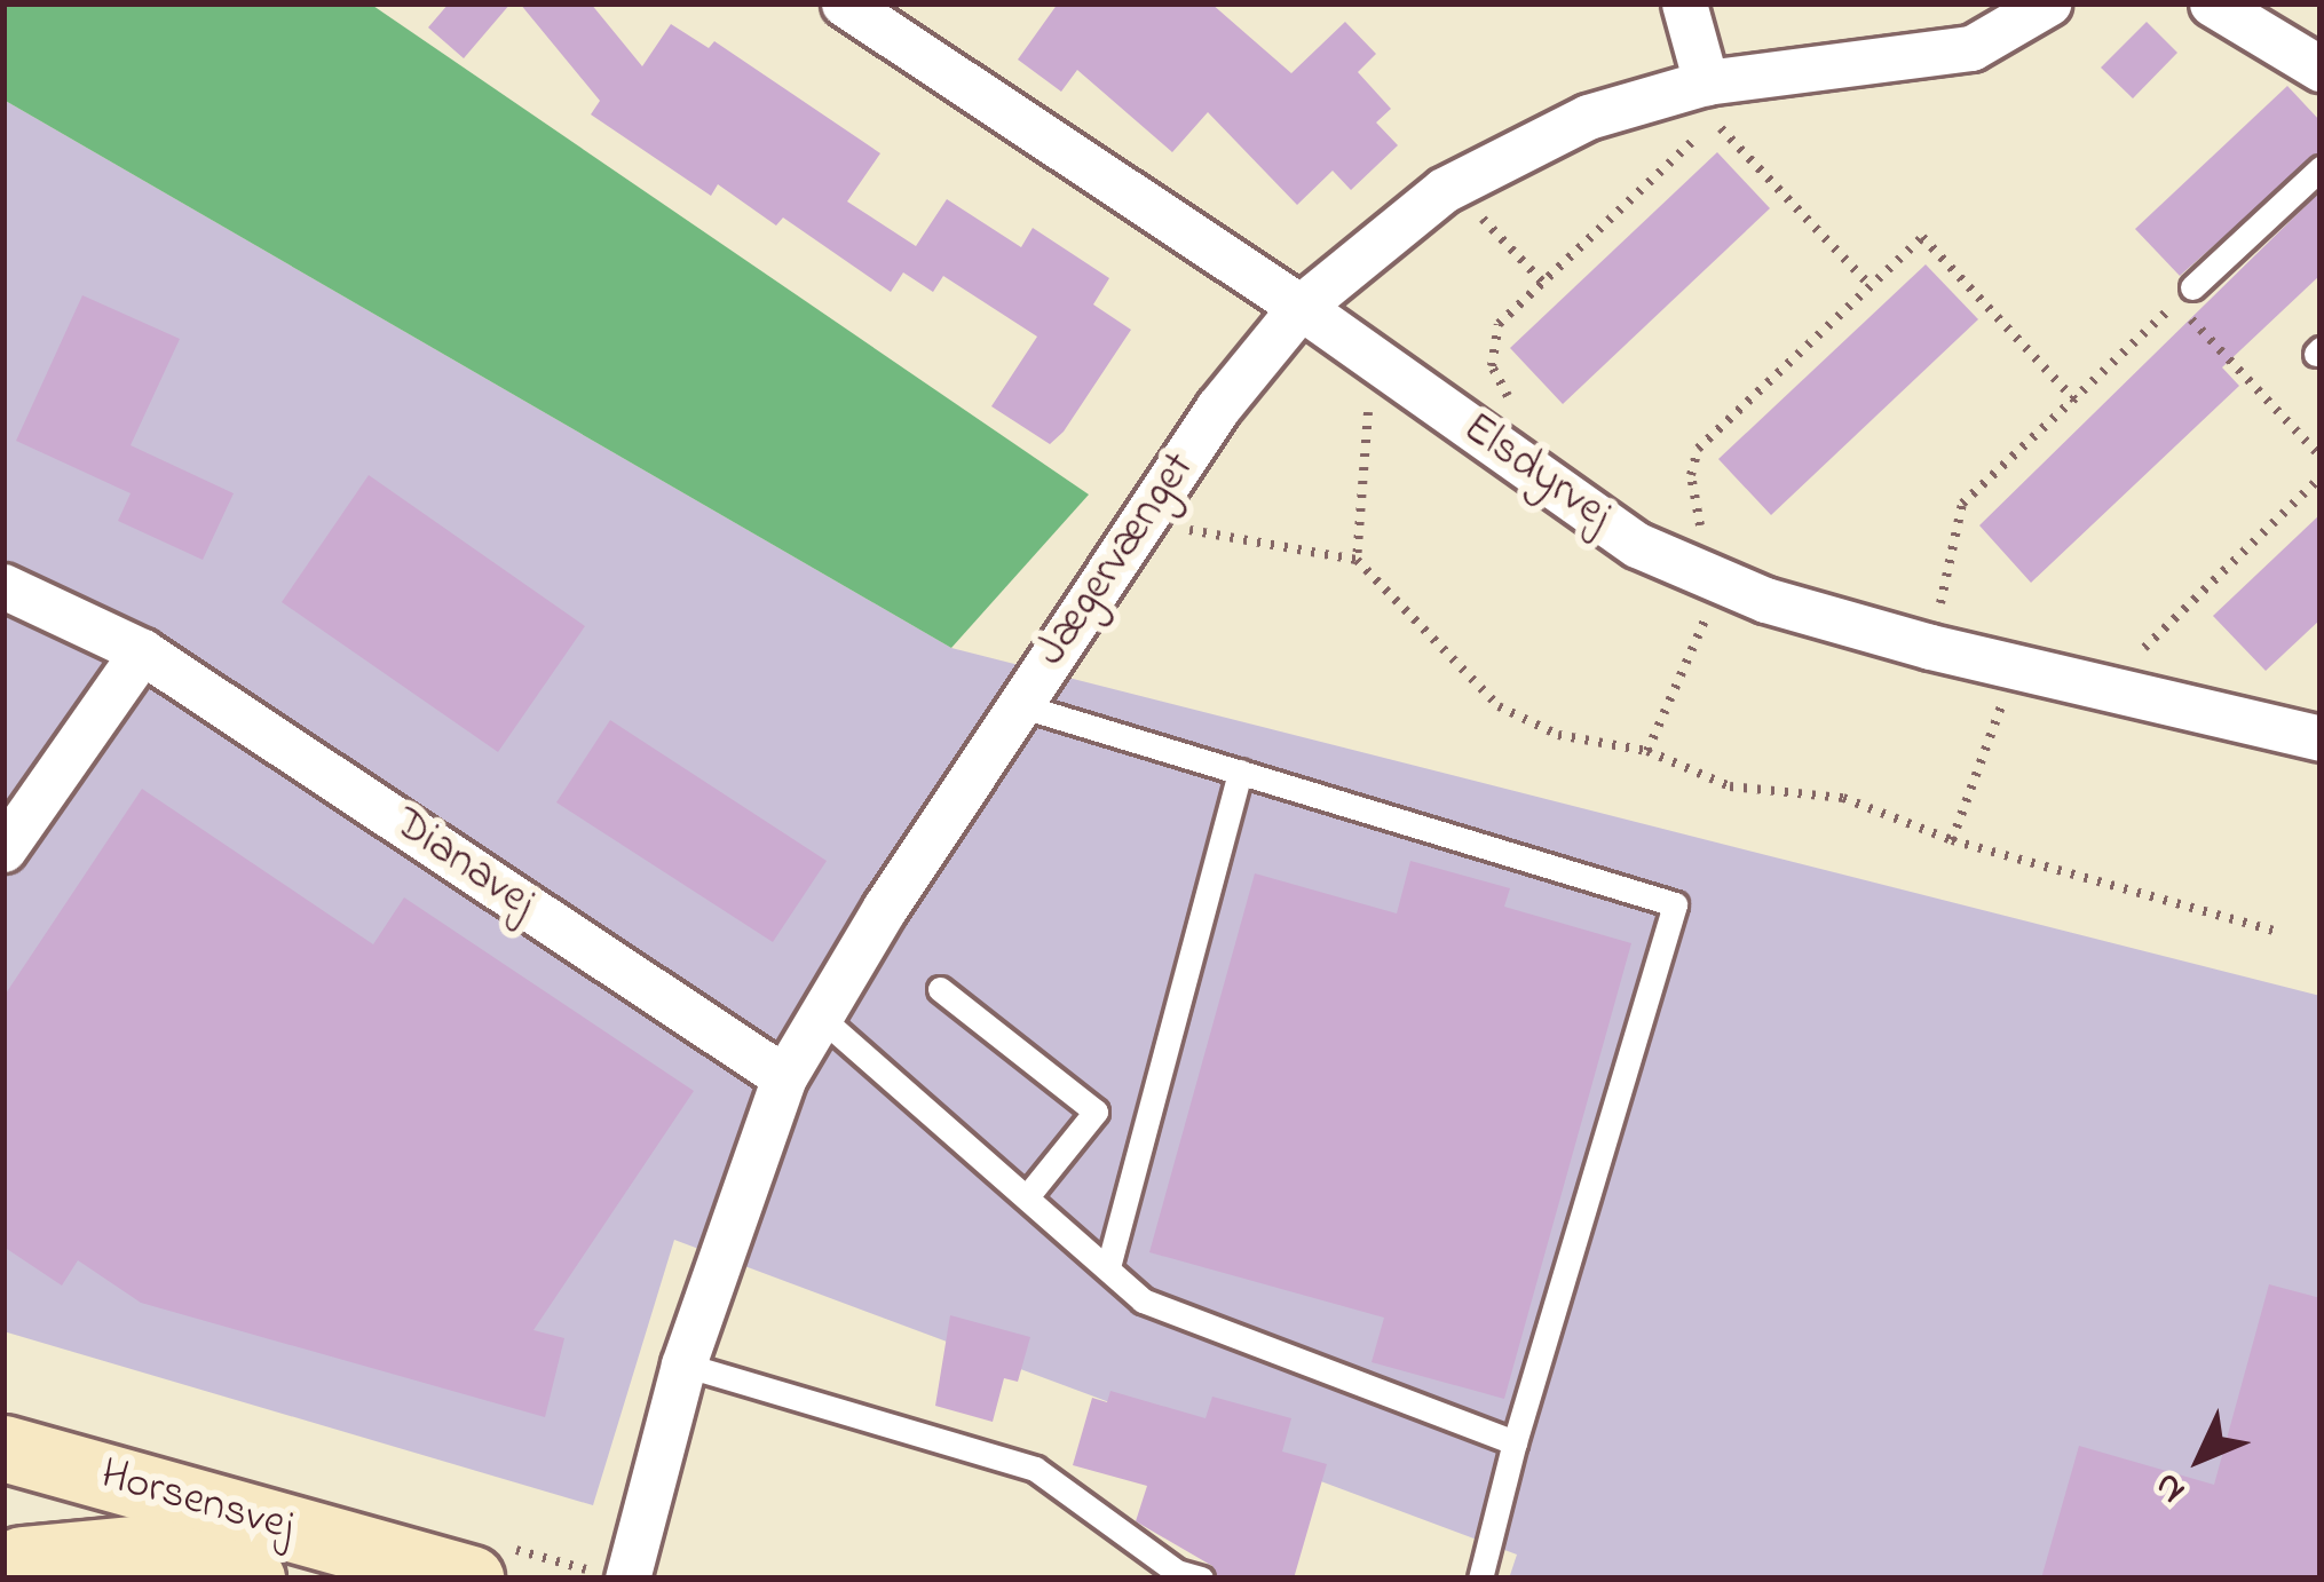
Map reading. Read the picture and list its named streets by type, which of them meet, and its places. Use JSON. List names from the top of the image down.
{
  "streets": {
    "main road": ["Horsensvej"],
    "street": ["Elsdyrvej", "Jægervænget", "Dianavej"]
  },
  "crossings": [
    ["Elsdyrvej", "Jægervænget"],
    ["Jægervænget", "Dianavej"]
  ],
  "north": "bottom left"
}
